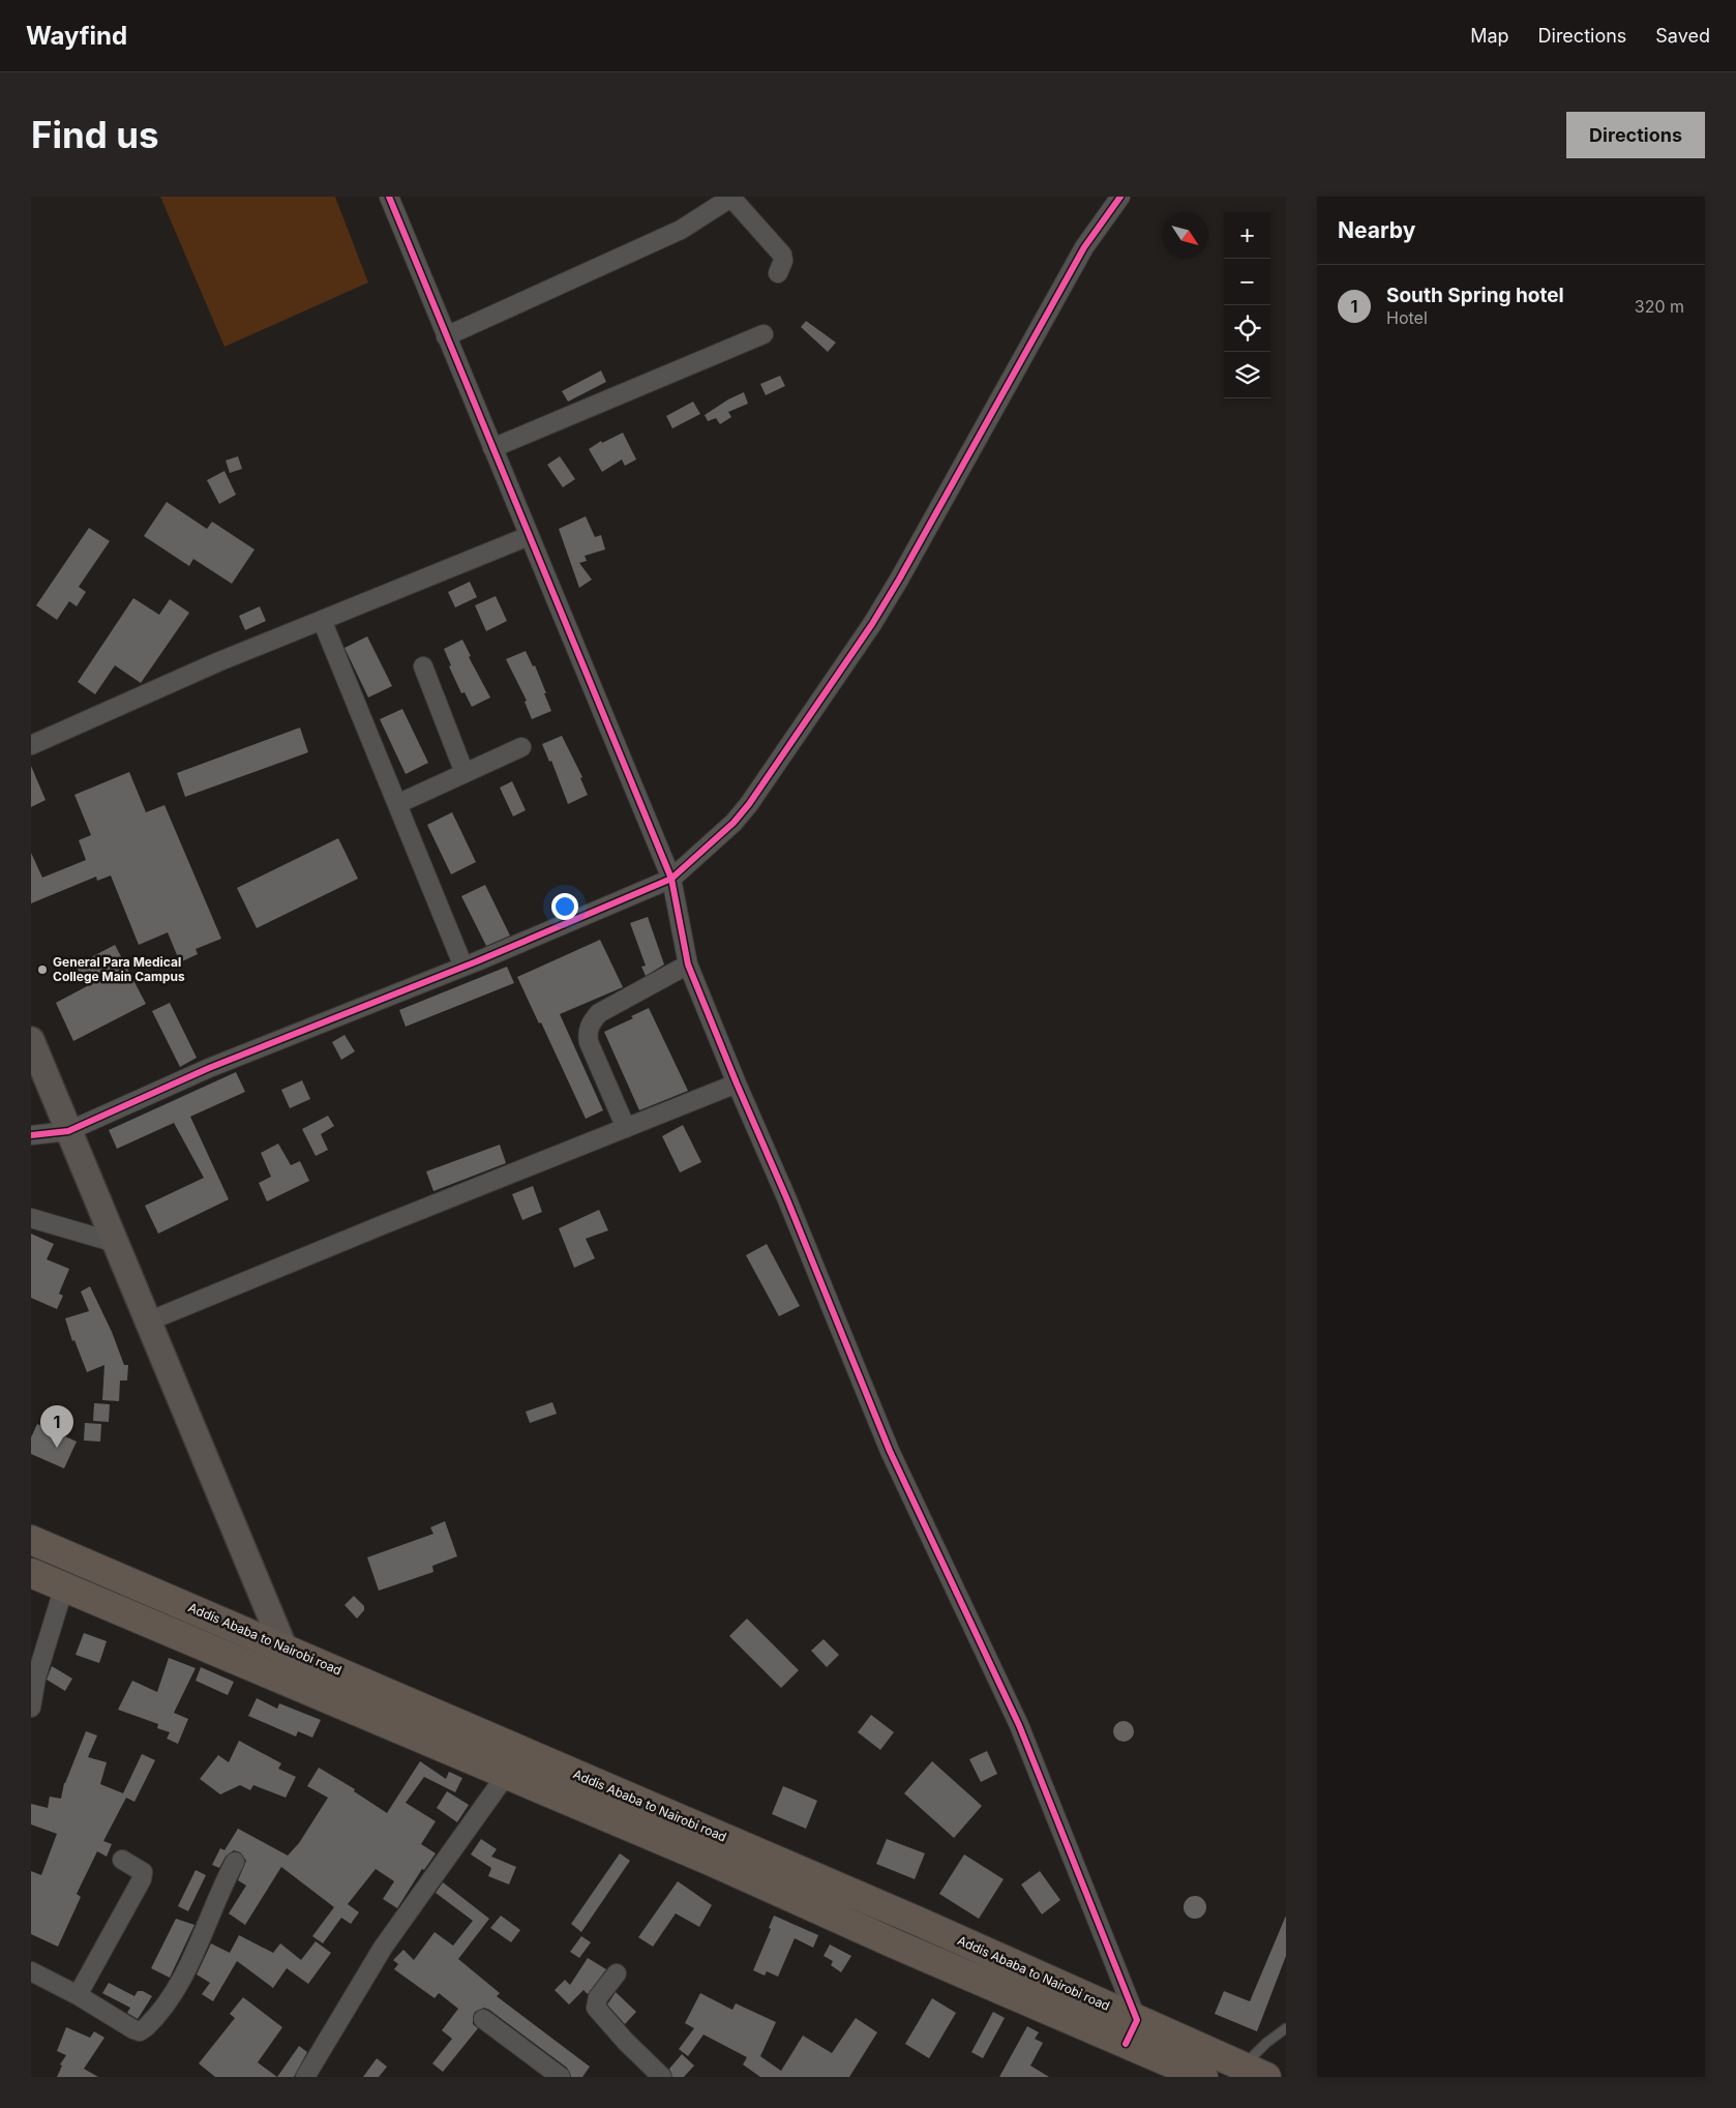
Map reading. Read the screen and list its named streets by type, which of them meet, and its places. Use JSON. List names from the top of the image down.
{
  "streets": {
    "highway": ["Addis Ababa to Nairobi road"]
  },
  "places": ["General Para Medical College Main Campus"],
  "north": "bottom right",
  "page": {
    "header": "Wayfind",
    "nav": ["Map", "Directions", "Saved"],
    "buttons": "Directions",
    "title": "Find us",
    "heading": "Nearby",
    "map_buttons": ["+", "−"],
    "list": [
      {
        "mark": "1",
        "name": "South Spring hotel",
        "note": "Hotel",
        "value": "320 m"
      }
    ],
    "pins": "1"
  }
}
